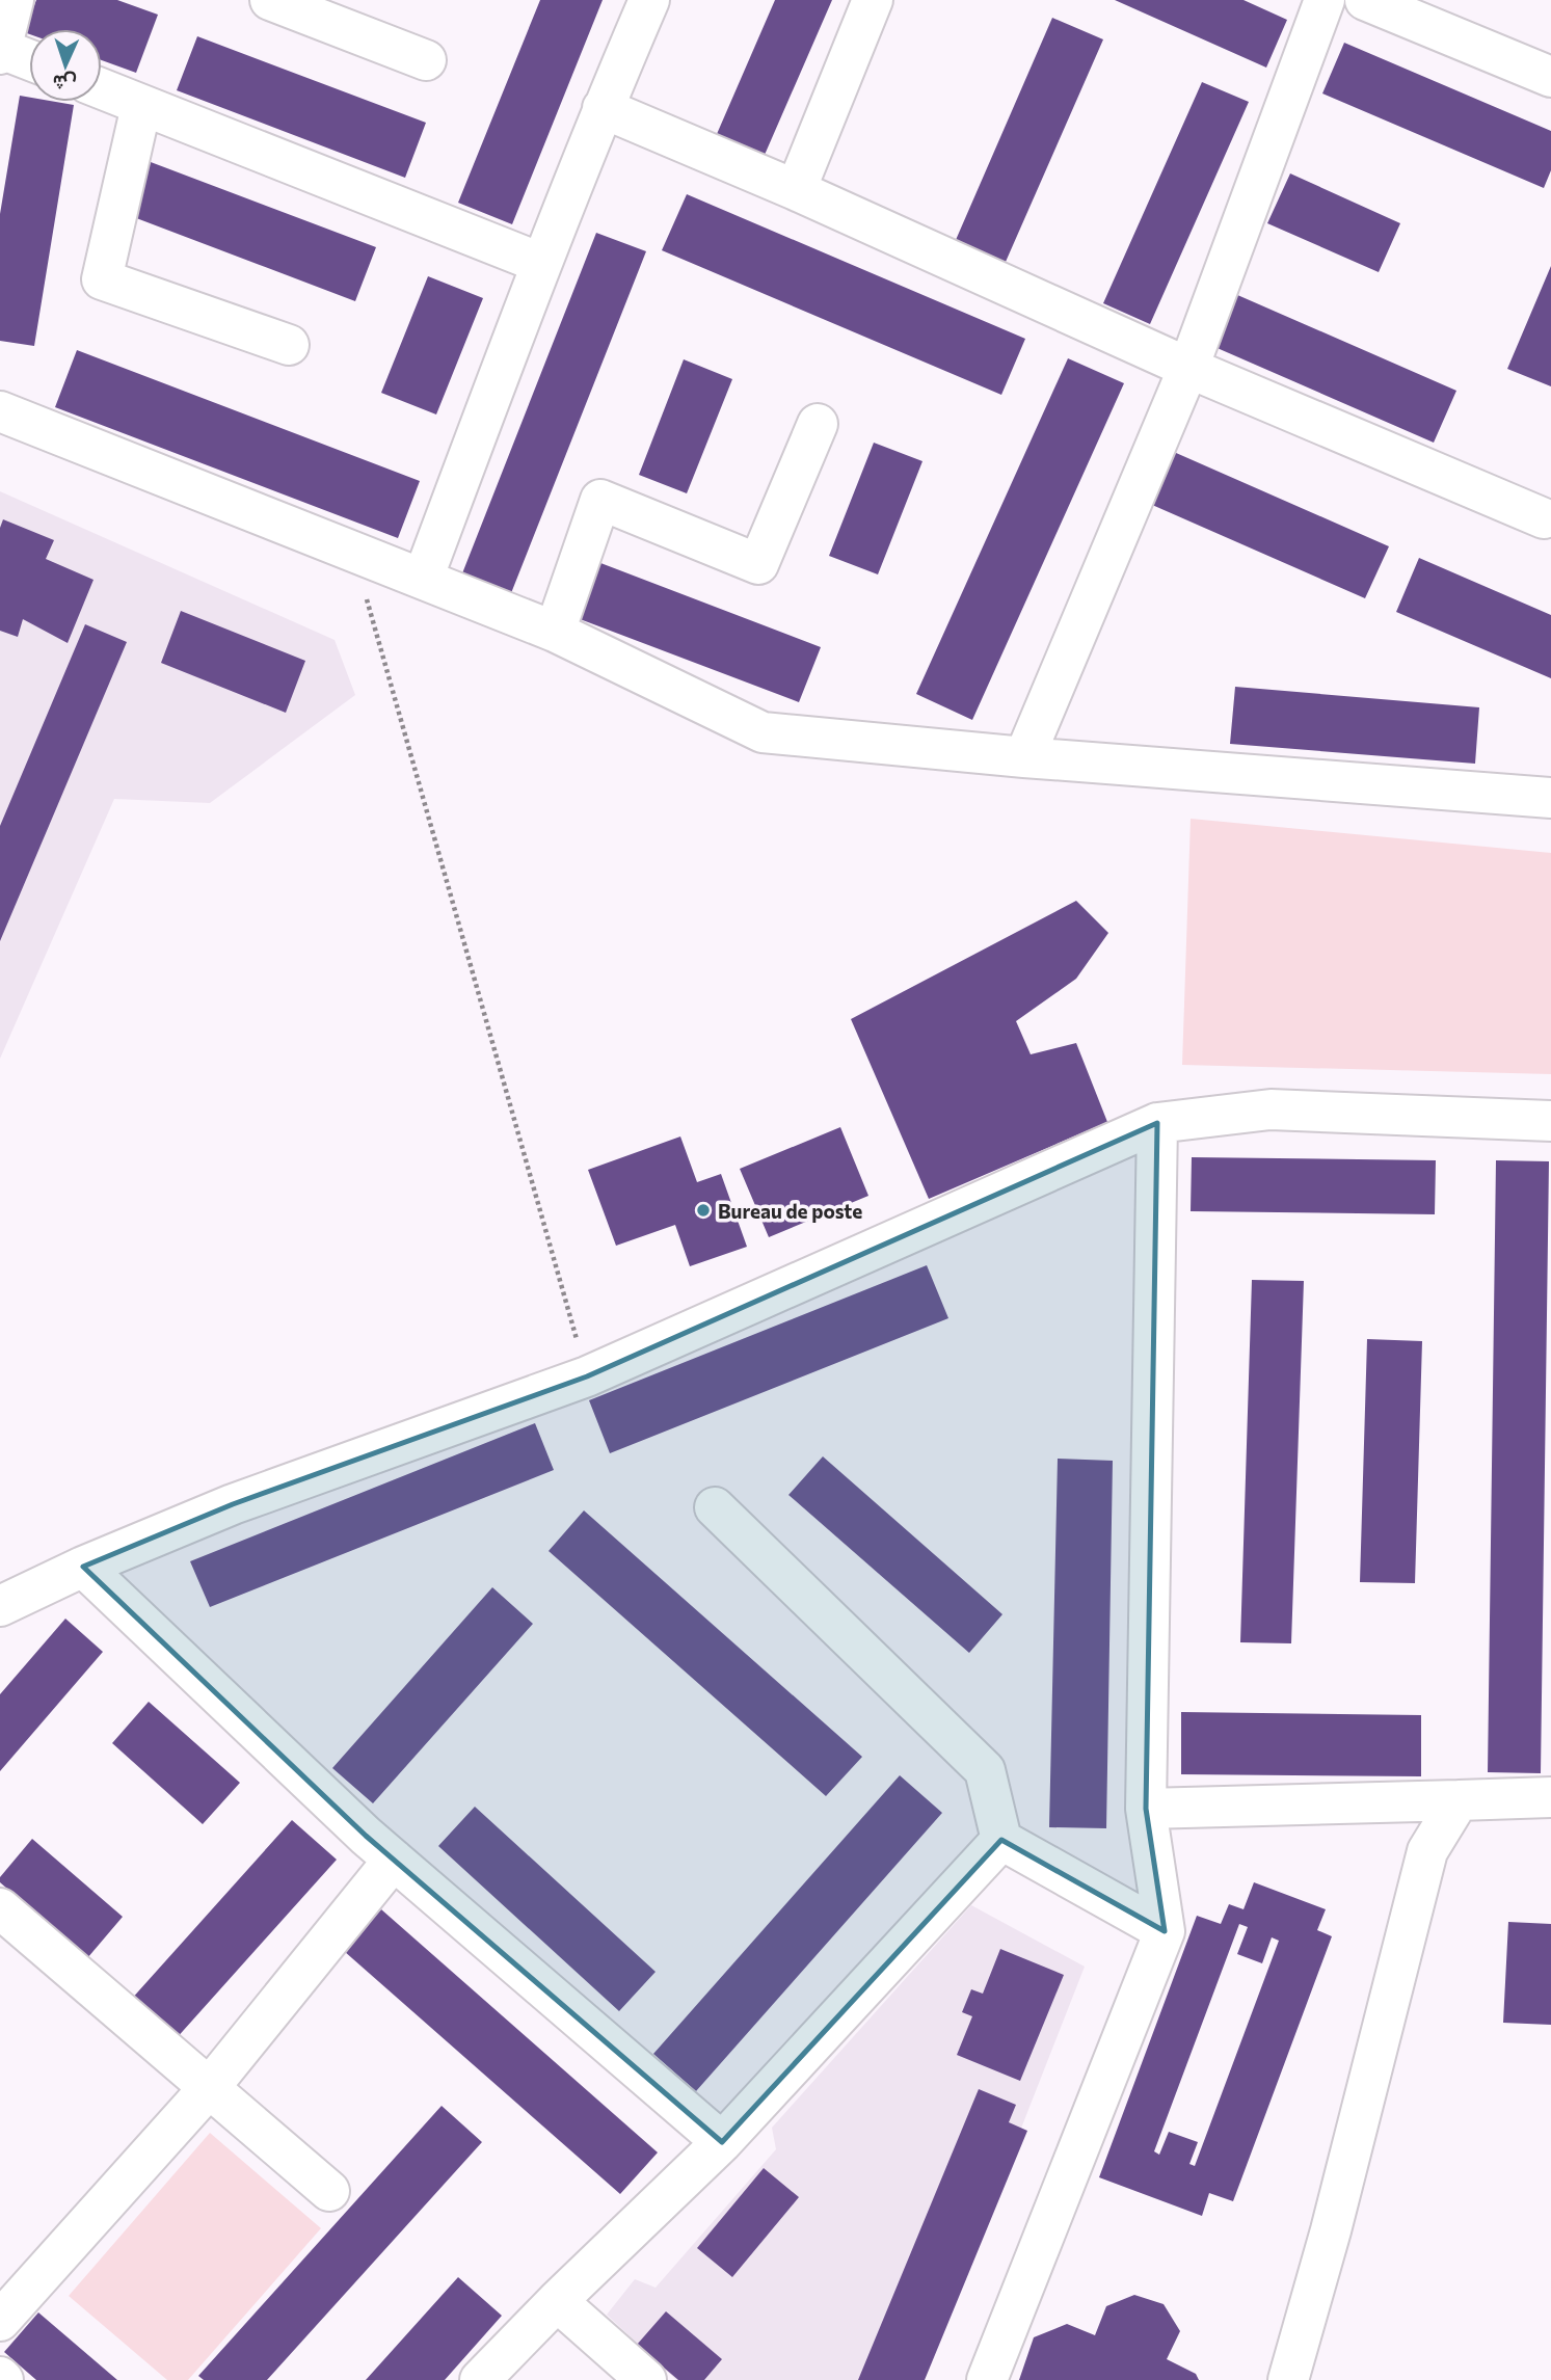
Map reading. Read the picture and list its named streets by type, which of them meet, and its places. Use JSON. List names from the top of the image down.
{
  "places": ["Bureau de poste"],
  "north": "bottom"
}
